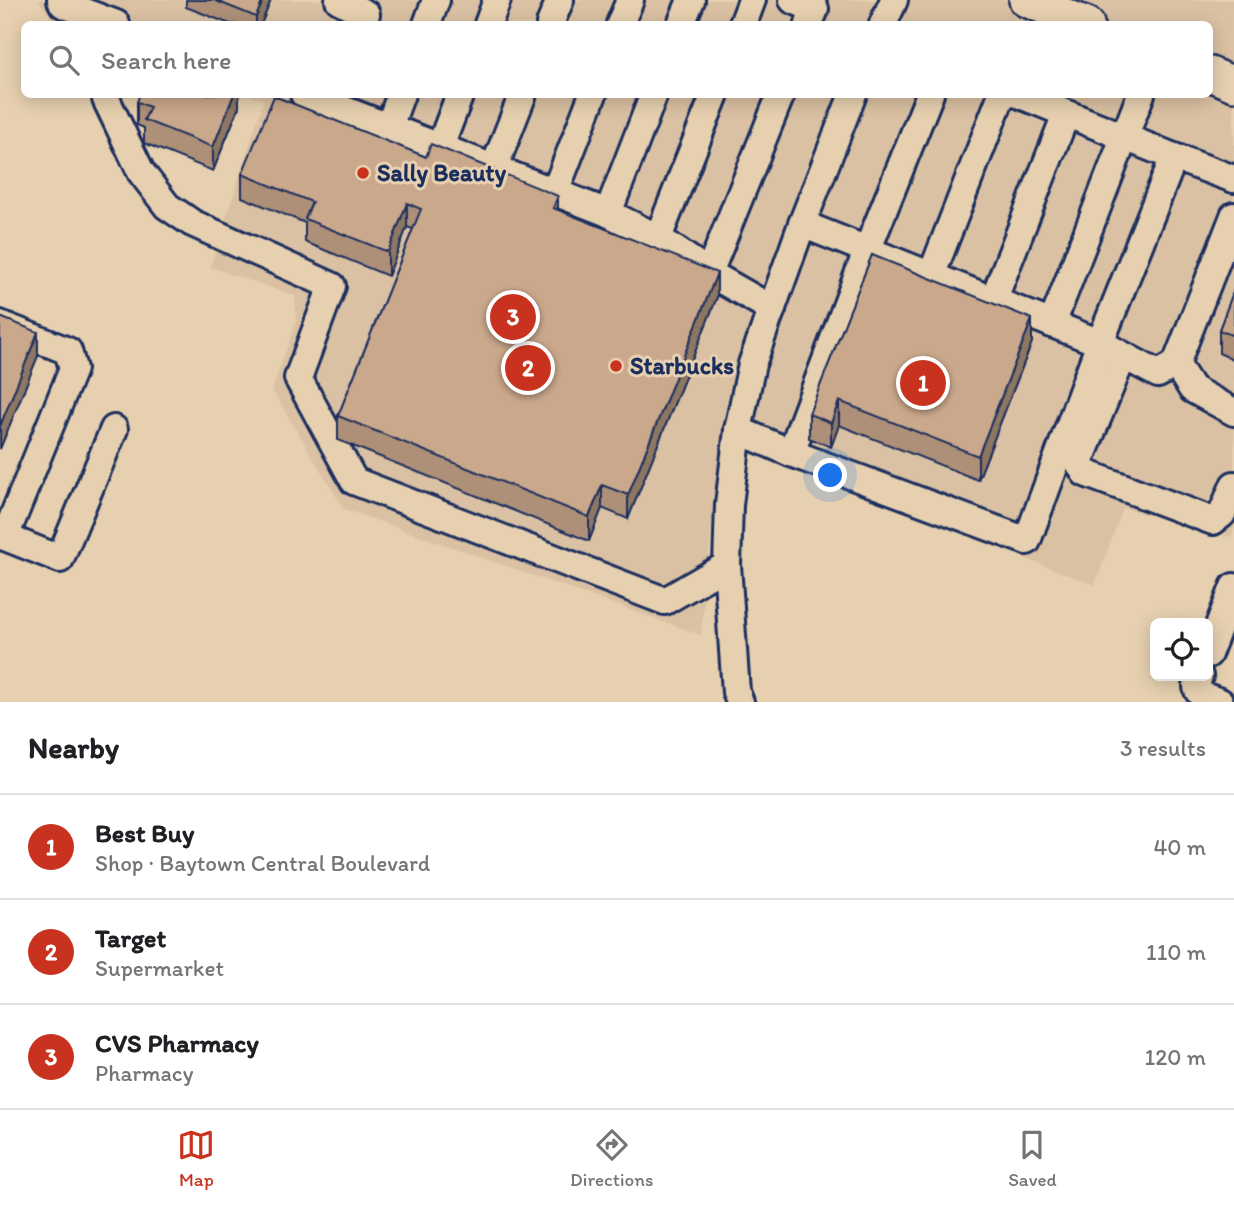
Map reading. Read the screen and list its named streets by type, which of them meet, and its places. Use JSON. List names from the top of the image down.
{
  "places": ["Sally Beauty", "Starbucks"],
  "page": {
    "search": "Search here",
    "pins": ["3", "2", "1"],
    "heading": ["Nearby", "3 results"],
    "list": [
      {
        "mark": "1",
        "name": "Best Buy",
        "note": "Shop · Baytown Central Boulevard",
        "value": "40 m"
      },
      {
        "mark": "2",
        "name": "Target",
        "note": "Supermarket",
        "value": "110 m"
      },
      {
        "mark": "3",
        "name": "CVS Pharmacy",
        "note": "Pharmacy",
        "value": "120 m"
      }
    ],
    "nav": ["Map", "Directions", "Saved"]
  }
}
